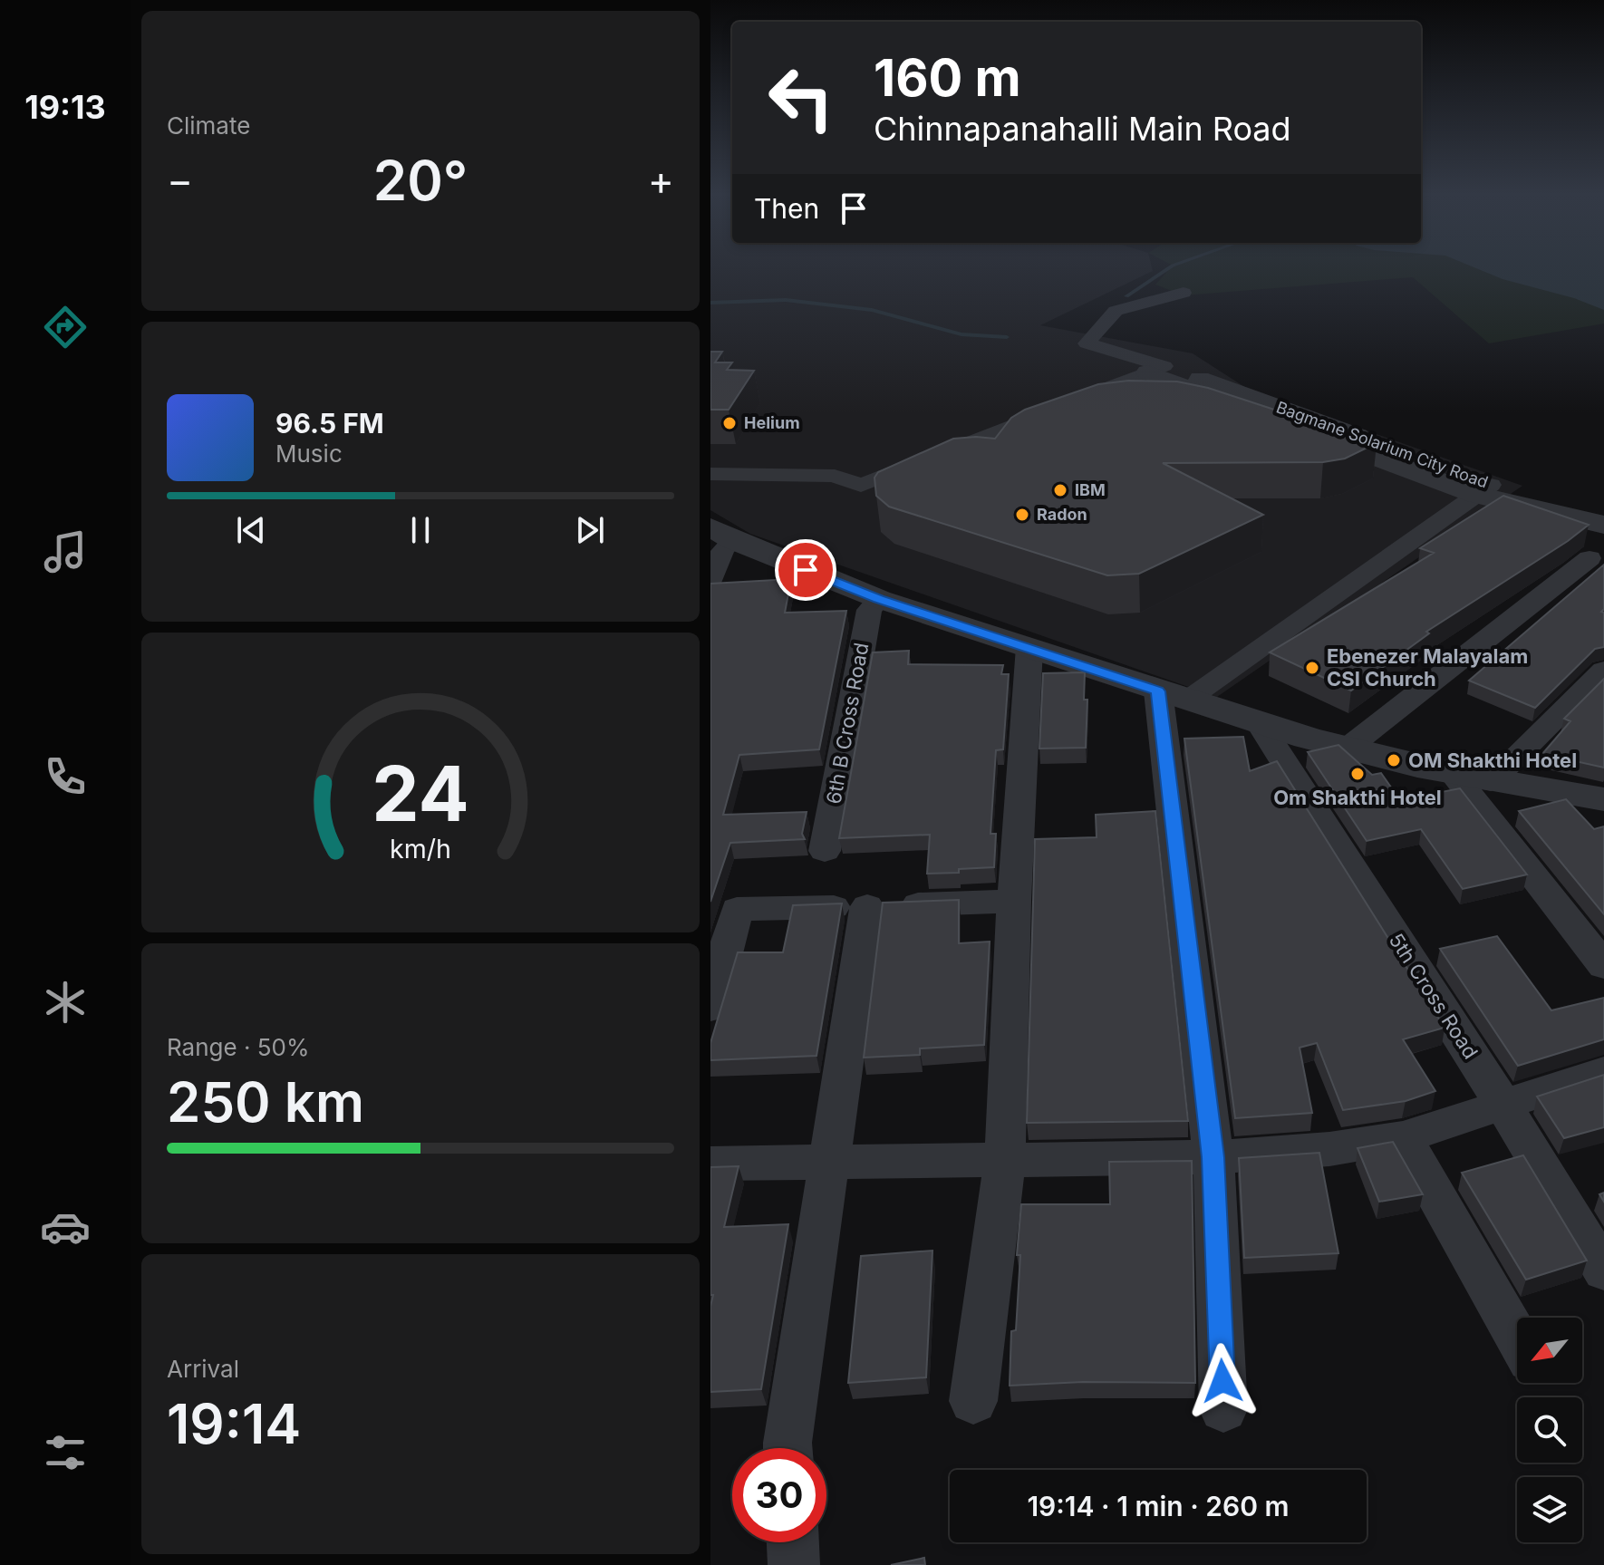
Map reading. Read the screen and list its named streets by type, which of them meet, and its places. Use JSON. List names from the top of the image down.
{
  "streets": {
    "street": ["Bagmane Solarium City Road", "6th B Cross Road", "5th Cross Road"]
  },
  "places": [
    "Helium",
    "IBM",
    "Radon",
    "Ebenezer Malayalam CSI Church",
    "OM Shakthi Hotel",
    "Om Shakthi Hotel"
  ],
  "north": "bottom left",
  "page": {
    "tabs": "19:13",
    "tile": [
      "Climate",
      ["Range · 50%", "250 km"],
      ["Arrival", "19:14"]
    ],
    "turn": ["160 m", "Chinnapanahalli Main Road"],
    "heat": ["−", "20°", "+"],
    "then": "Then",
    "song": ["96.5 FM", "Music"],
    "limit": "30",
    "trip": "19:14 · 1 min · 260 m",
    "gauge": ["24", "km/h"]
  }
}
